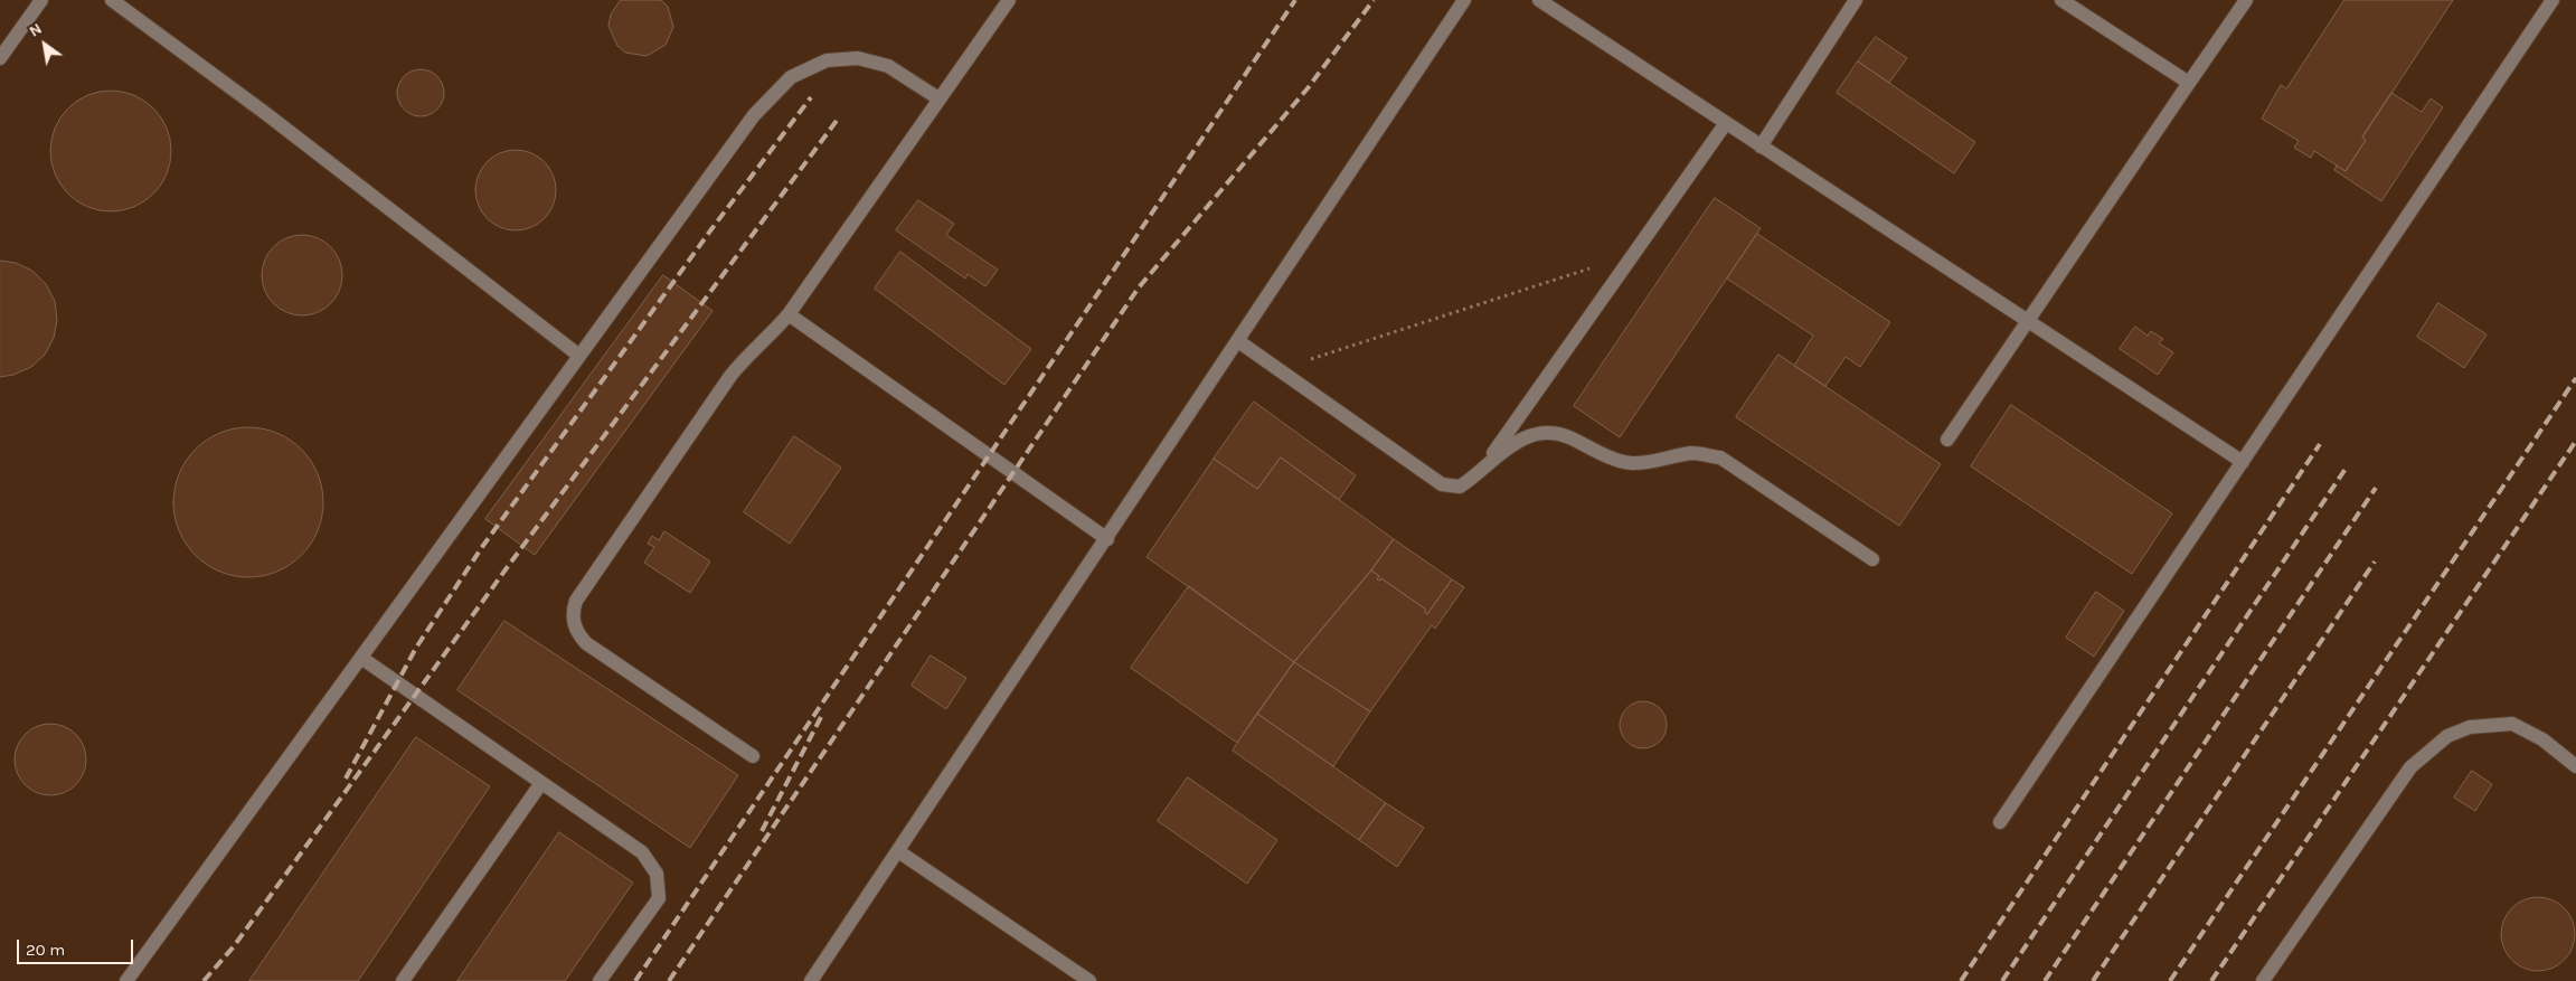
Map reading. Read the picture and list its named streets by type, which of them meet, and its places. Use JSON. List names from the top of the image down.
{
  "scale_bar": "20 m",
  "north": "top left"
}
